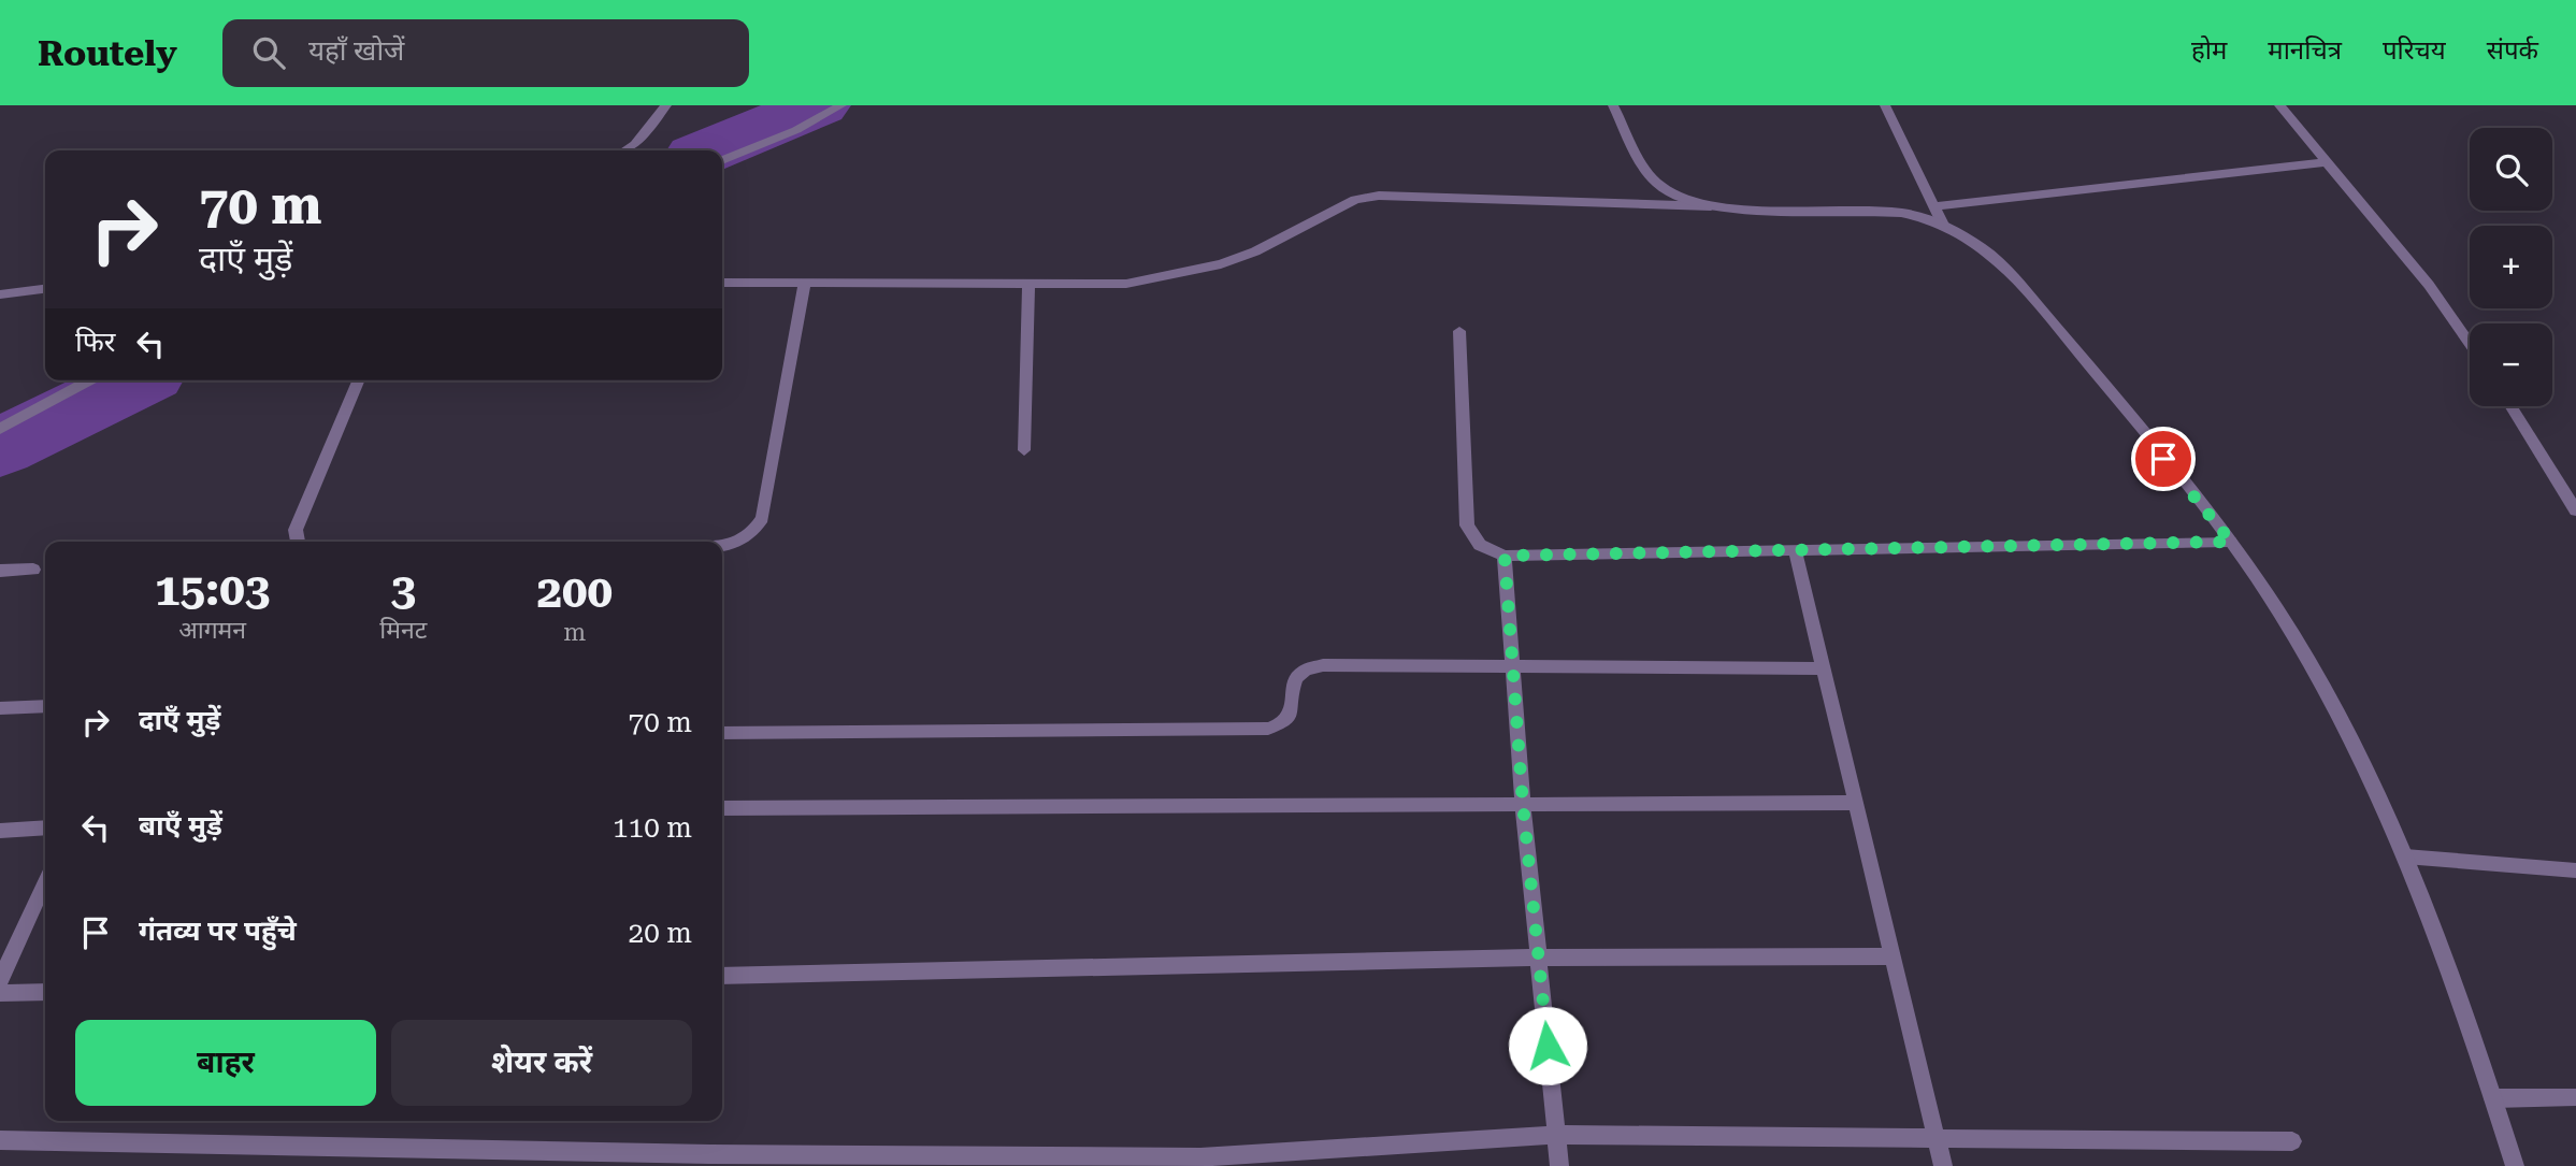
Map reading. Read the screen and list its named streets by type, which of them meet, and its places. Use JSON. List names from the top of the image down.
{
  "page": {
    "header": "Routely",
    "search": "यहाँ खोजें",
    "nav": [
      "होम",
      "मानचित्र",
      "परिचय",
      "संपर्क"
    ],
    "map_buttons": ["+", "−"],
    "turn": ["70 m", "दाएँ मुड़ें"],
    "then": "फिर",
    "eta": [
      "15:03",
      "आगमन",
      "3",
      "मिनट",
      "200",
      "m"
    ],
    "list": [
      {
        "name": "दाएँ मुड़ें",
        "value": "70 m"
      },
      {
        "name": "बाएँ मुड़ें",
        "value": "110 m"
      },
      {
        "name": "गंतव्य पर पहुँचे",
        "value": "20 m"
      }
    ],
    "buttons": ["बाहर", "शेयर करें"]
  }
}
